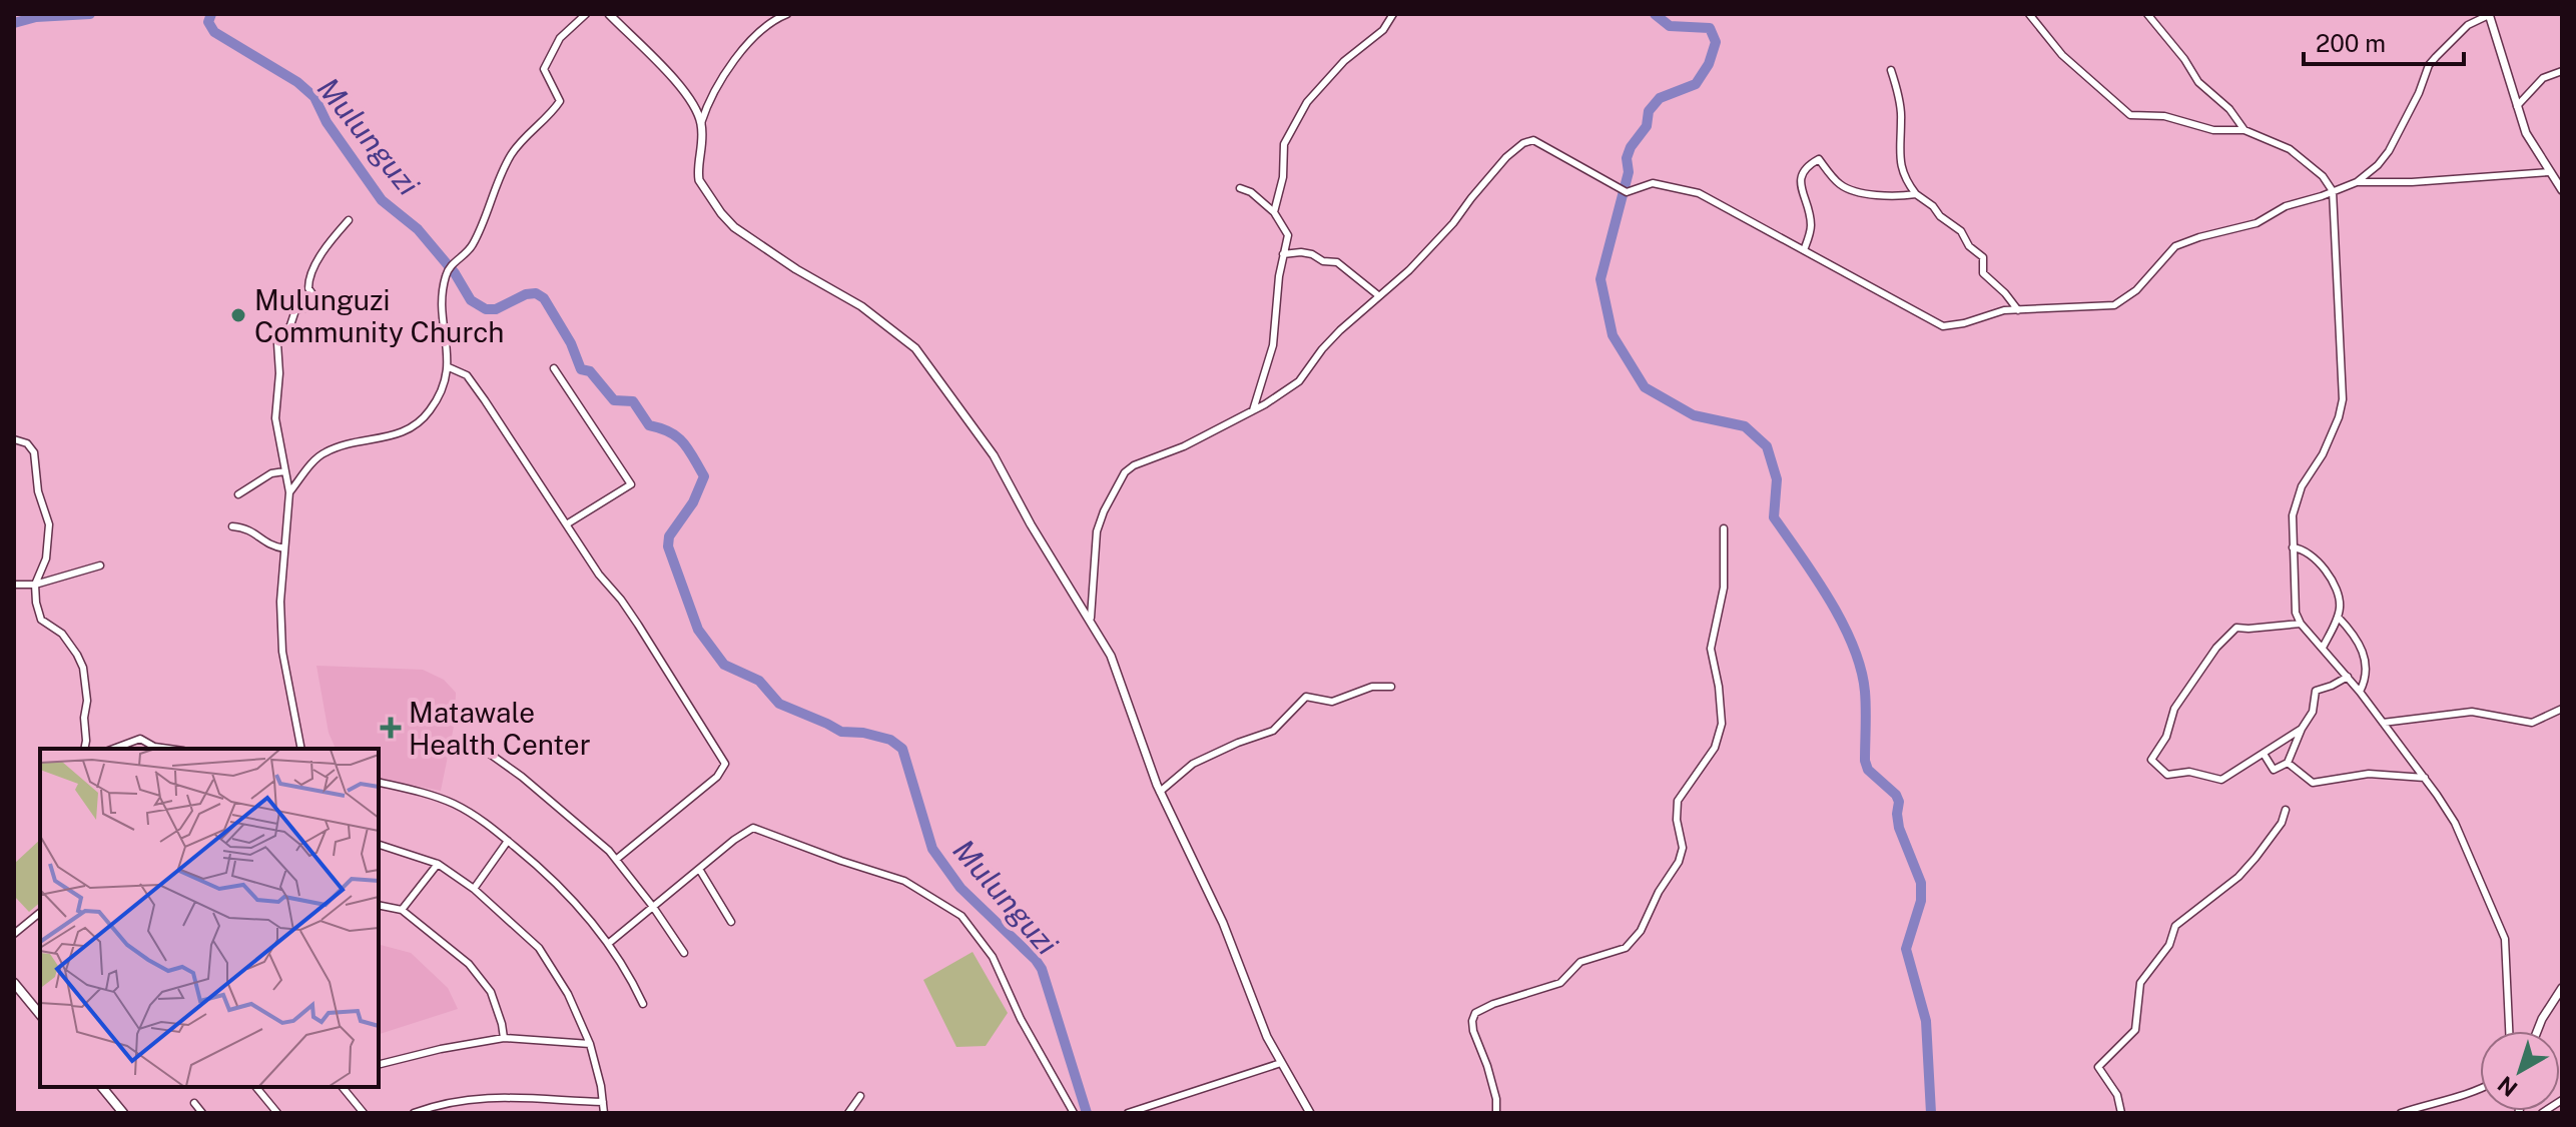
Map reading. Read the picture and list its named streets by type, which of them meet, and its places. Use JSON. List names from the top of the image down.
{
  "water": ["Mulunguzi"],
  "places": {
    "other": ["Mulunguzi Community Church"],
    "health": ["Matawale Health Center"]
  },
  "scale_bar": "200 m",
  "north": "bottom left"
}
